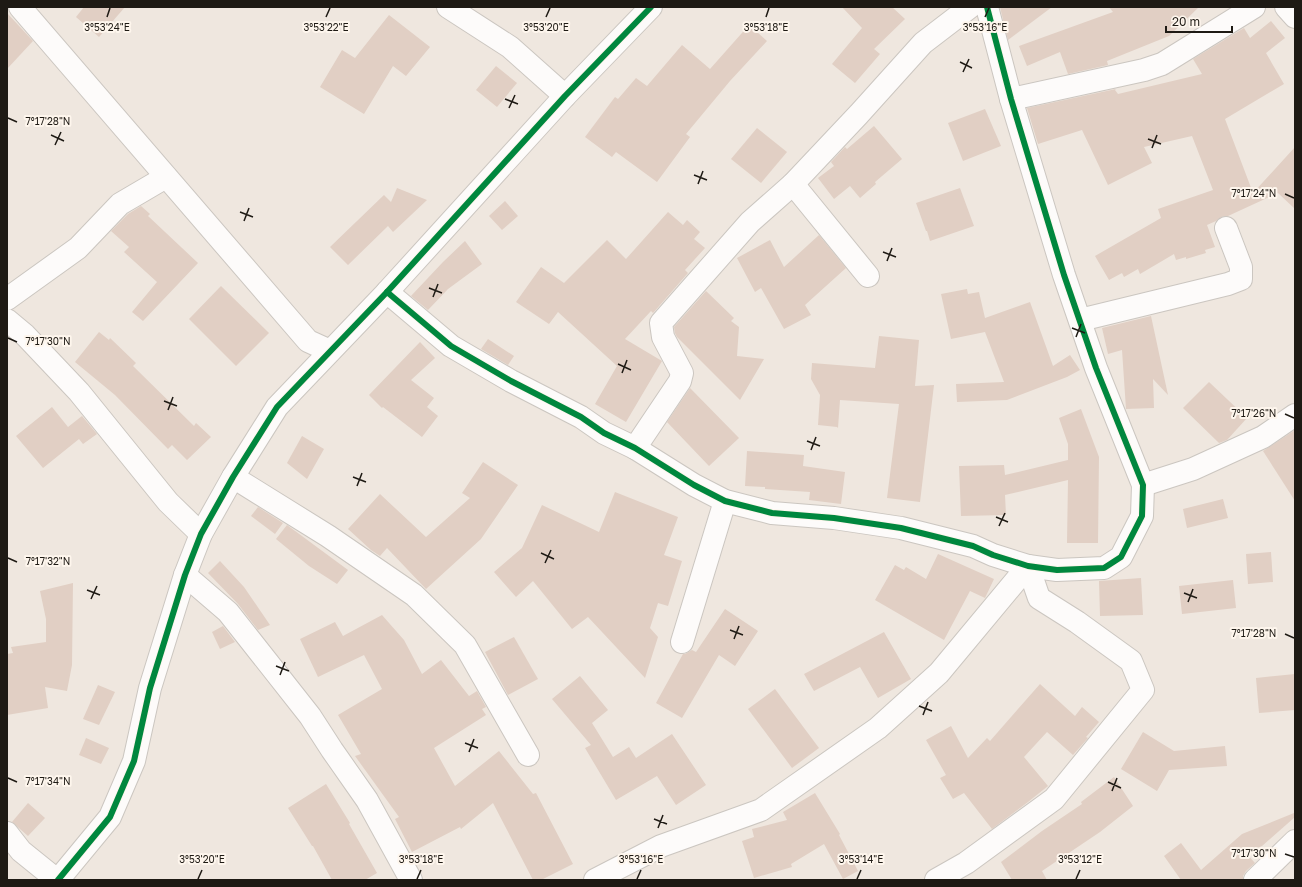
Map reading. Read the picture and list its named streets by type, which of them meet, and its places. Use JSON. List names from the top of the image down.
{
  "scale_bar": "20 m",
  "coordinates": [
    "3°53'16\"E",
    "3°53'24\"E",
    "3°53'22\"E",
    "3°53'20\"E",
    "3°53'18\"E",
    "7°17'28\"N",
    "7°17'24\"N",
    "7°17'30\"N",
    "7°17'26\"N",
    "7°17'32\"N",
    "7°17'34\"N",
    "3°53'14\"E",
    "3°53'12\"E"
  ]
}
